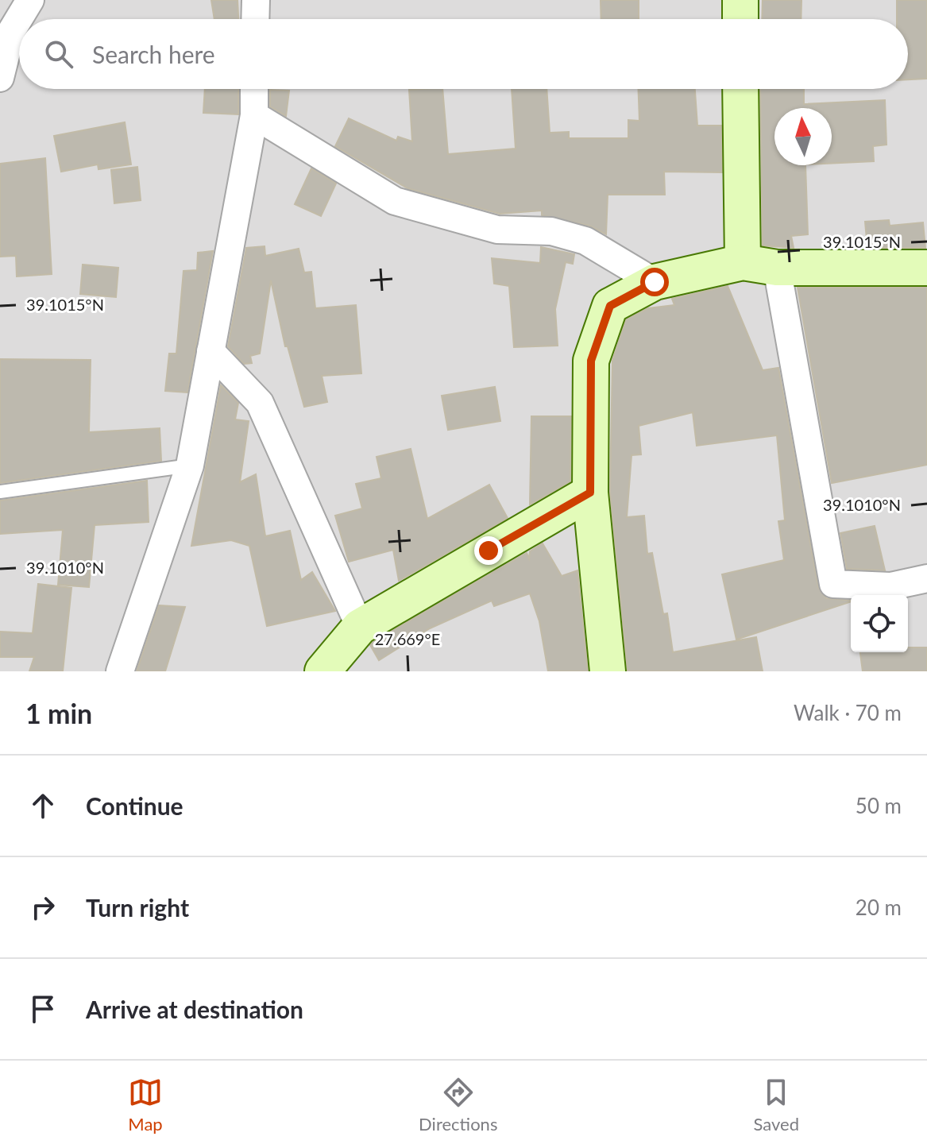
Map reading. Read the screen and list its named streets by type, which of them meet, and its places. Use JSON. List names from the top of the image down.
{
  "north": "top",
  "page": {
    "search": "Search here",
    "heading": ["1 min", "Walk · 70 m"],
    "list": [
      ["Continue", "50 m"],
      ["Turn right", "20 m"],
      "Arrive at destination"
    ],
    "nav": ["Map", "Directions", "Saved"]
  },
  "coordinates": ["39.1015°N", "39.1010°N", "27.669°E"]
}
